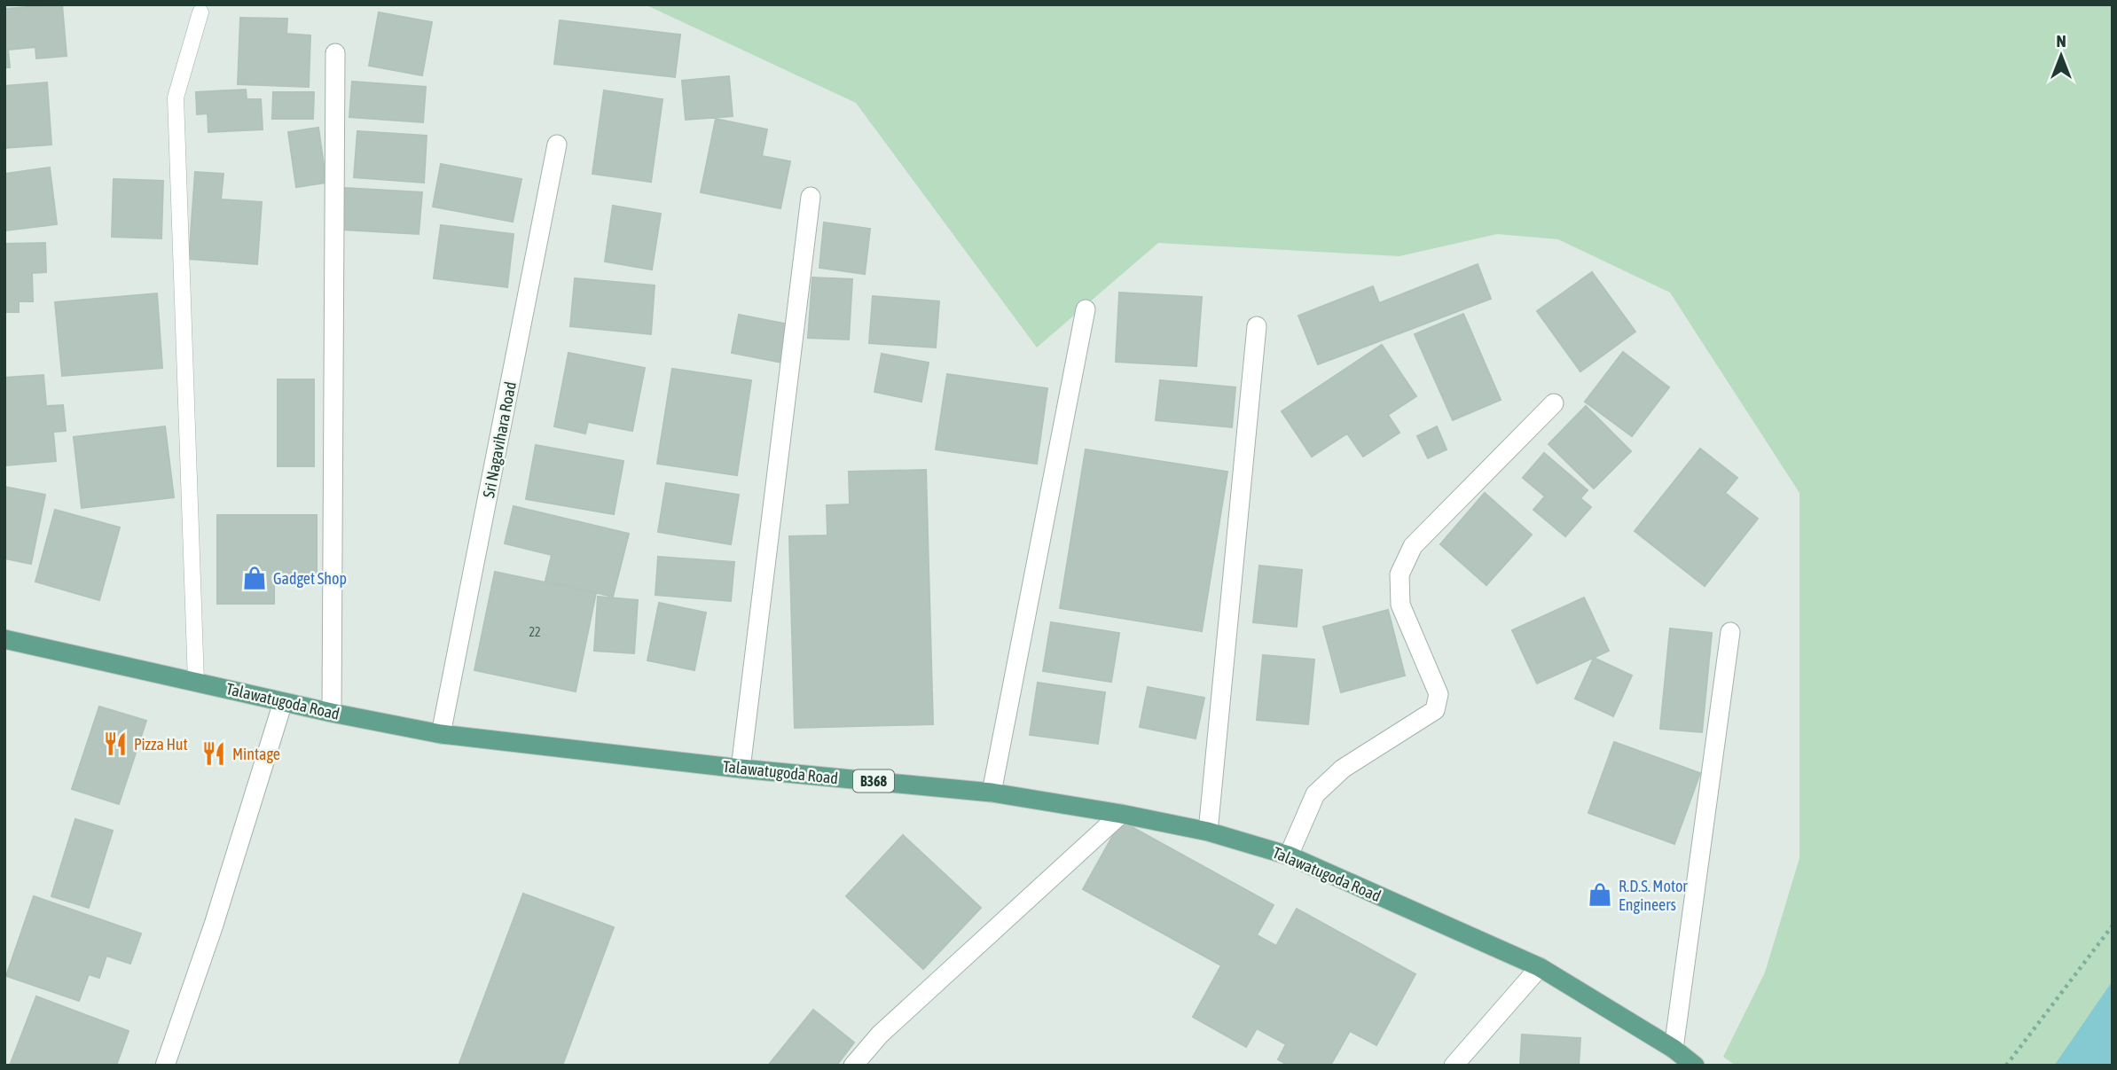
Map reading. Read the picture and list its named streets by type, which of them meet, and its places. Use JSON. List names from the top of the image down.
{
  "streets": {
    "main road": ["Talawatugoda Road", "B368"],
    "street": ["Sri Nagavihara Road"]
  },
  "crossings": [
    ["Sri Nagavihara Road", "Talawatugoda Road"]
  ],
  "places": {
    "shop": ["Gadget Shop", "R.D.S. Motor Engineers"],
    "restaurant": ["Pizza Hut", "Mintage"]
  },
  "house_numbers": ["22"],
  "north": "top"
}
